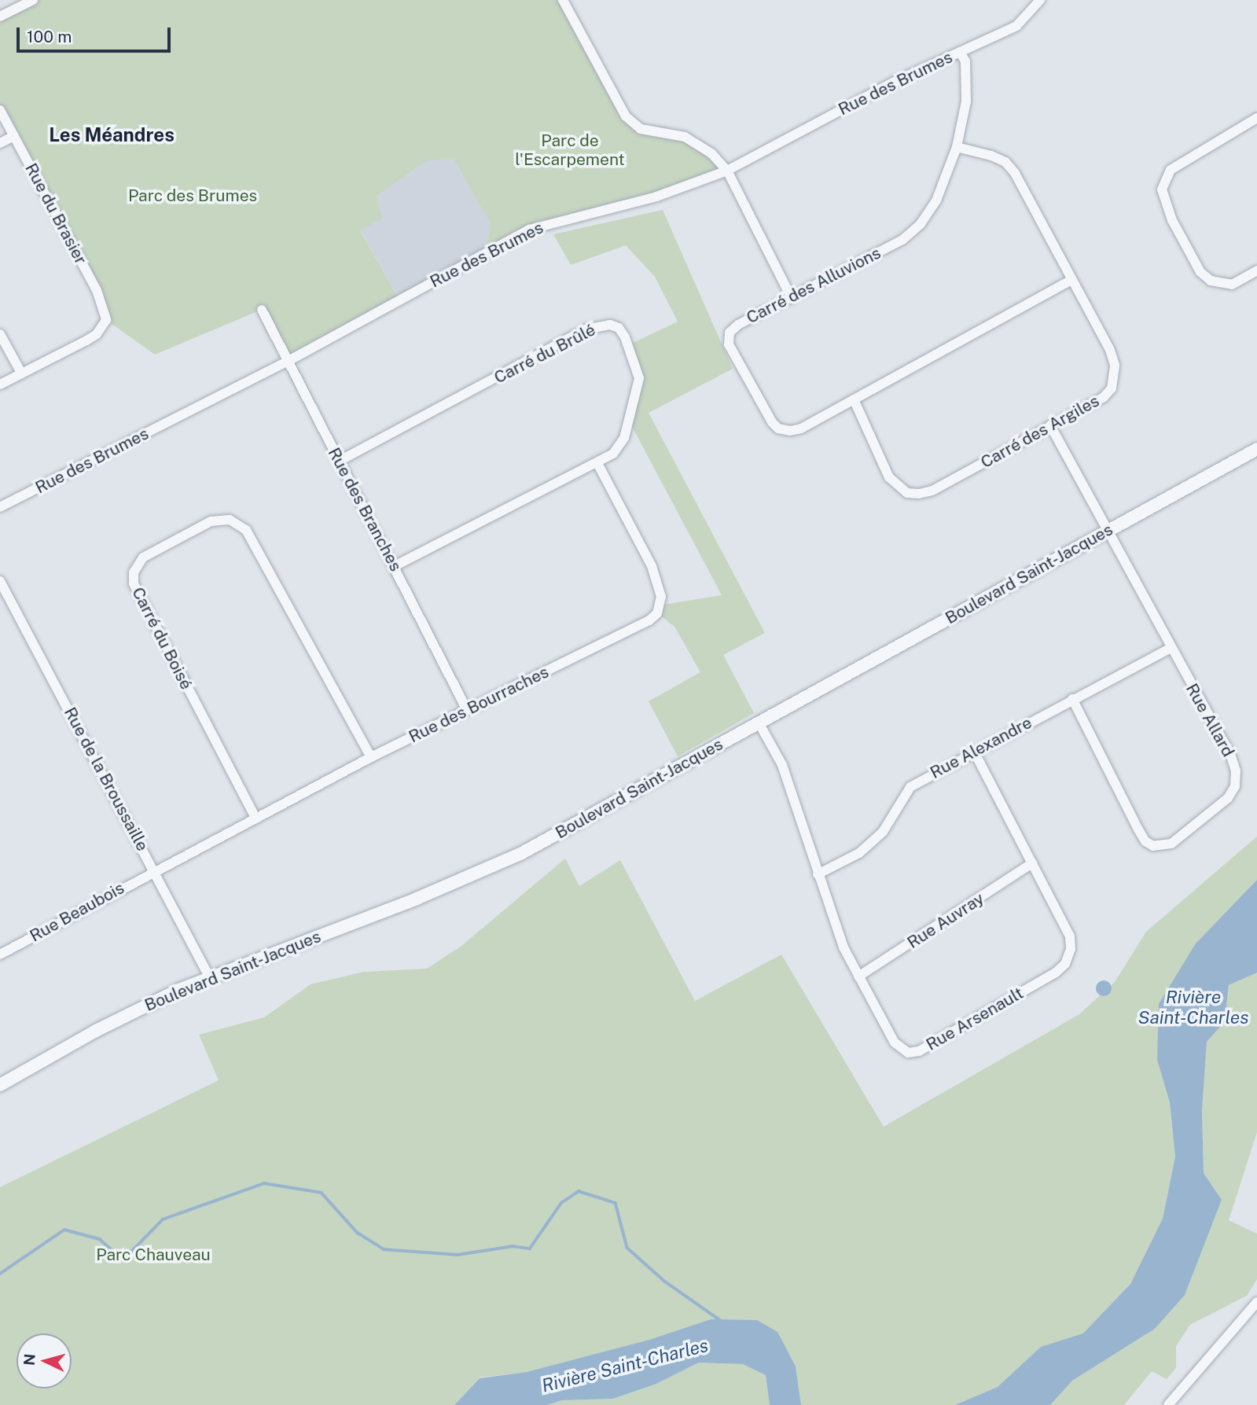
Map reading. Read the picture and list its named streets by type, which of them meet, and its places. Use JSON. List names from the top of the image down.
{
  "streets": {
    "street": [
      "Rue des Brumes",
      "Rue du Brasier",
      "Carré des Alluvions",
      "Carré du Brûlé",
      "Carré des Argiles",
      "Rue des Branches",
      "Boulevard Saint-Jacques",
      "Carré du Boisé",
      "Rue des Bourraches",
      "Rue Allard",
      "Rue Alexandre",
      "Rue de la Broussaille",
      "Rue Beaubois",
      "Rue Auvray",
      "Rue Arsenault"
    ]
  },
  "crossings": [
    ["Rue des Brumes", "Carré des Alluvions"],
    ["Rue des Brumes", "Rue des Branches"],
    ["Carré des Alluvions", "Carré des Argiles"],
    ["Carré du Brûlé", "Rue des Branches"],
    ["Carré du Brûlé", "Rue des Bourraches"],
    ["Carré des Argiles", "Rue Allard"],
    ["Rue des Branches", "Rue des Bourraches"],
    ["Boulevard Saint-Jacques", "Rue Allard"],
    ["Boulevard Saint-Jacques", "Rue de la Broussaille"],
    ["Boulevard Saint-Jacques", "Rue Arsenault"],
    ["Carré du Boisé", "Rue des Bourraches"],
    ["Rue des Bourraches", "Rue de la Broussaille"],
    ["Rue des Bourraches", "Rue Beaubois"],
    ["Rue Allard", "Rue Alexandre"],
    ["Rue Alexandre", "Rue Arsenault"],
    ["Rue de la Broussaille", "Rue Beaubois"],
    ["Rue Auvray", "Rue Arsenault"]
  ],
  "districts": ["Les Méandres"],
  "water": ["Rivière Saint-Charles"],
  "parks": ["Parc de l'Escarpement", "Parc des Brumes", "Parc Chauveau"],
  "scale_bar": "100 m",
  "north": "left"
}
